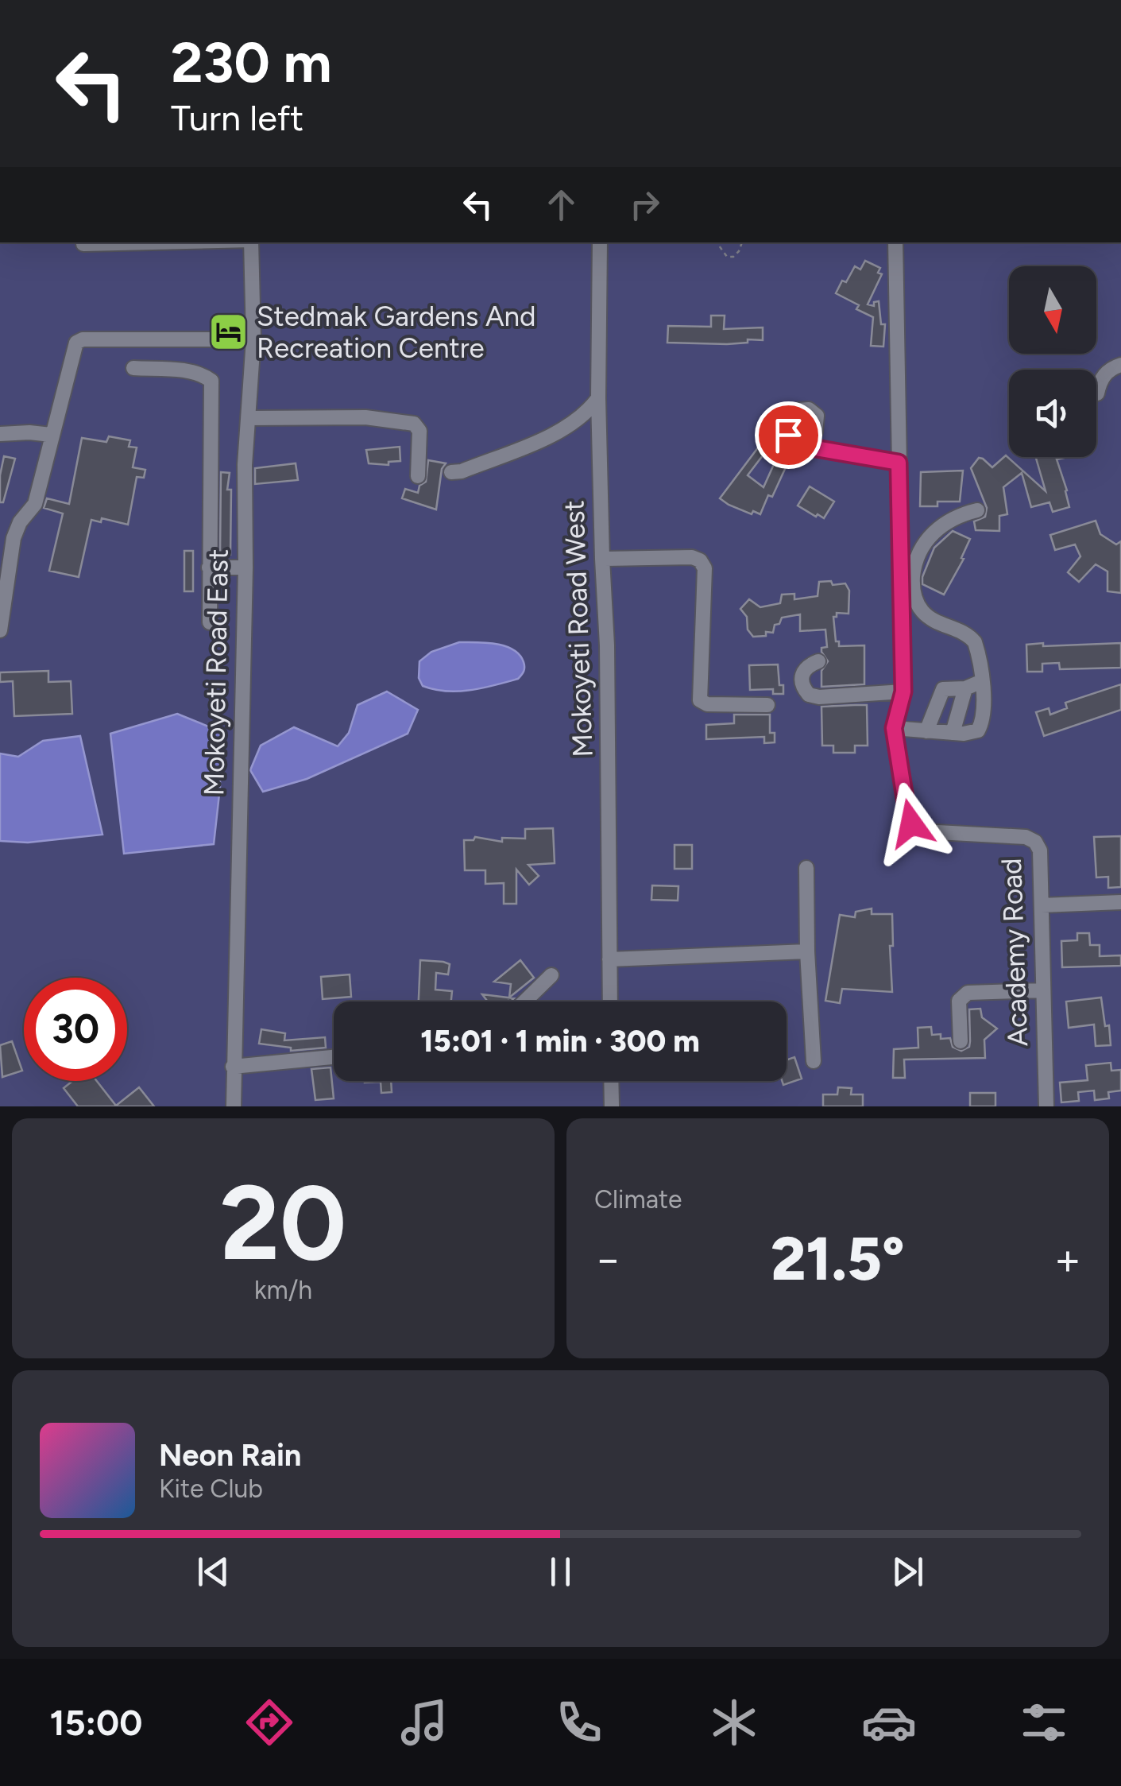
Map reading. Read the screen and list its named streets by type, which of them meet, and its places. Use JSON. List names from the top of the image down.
{
  "streets": {
    "street": ["Mokoyeti Road West", "Mokoyeti Road East", "Academy Road"]
  },
  "places": {
    "hotel": ["Stedmak Gardens And Recreation Centre"]
  },
  "north": "bottom",
  "page": {
    "turn": ["230 m", "Turn left"],
    "limit": "30",
    "trip": "15:01 · 1 min · 300 m",
    "tile": [
      ["20", "km/h"],
      "Climate"
    ],
    "heat": ["−", "21.5°", "+"],
    "song": ["Neon Rain", "Kite Club"],
    "tabs": "15:00"
  }
}
